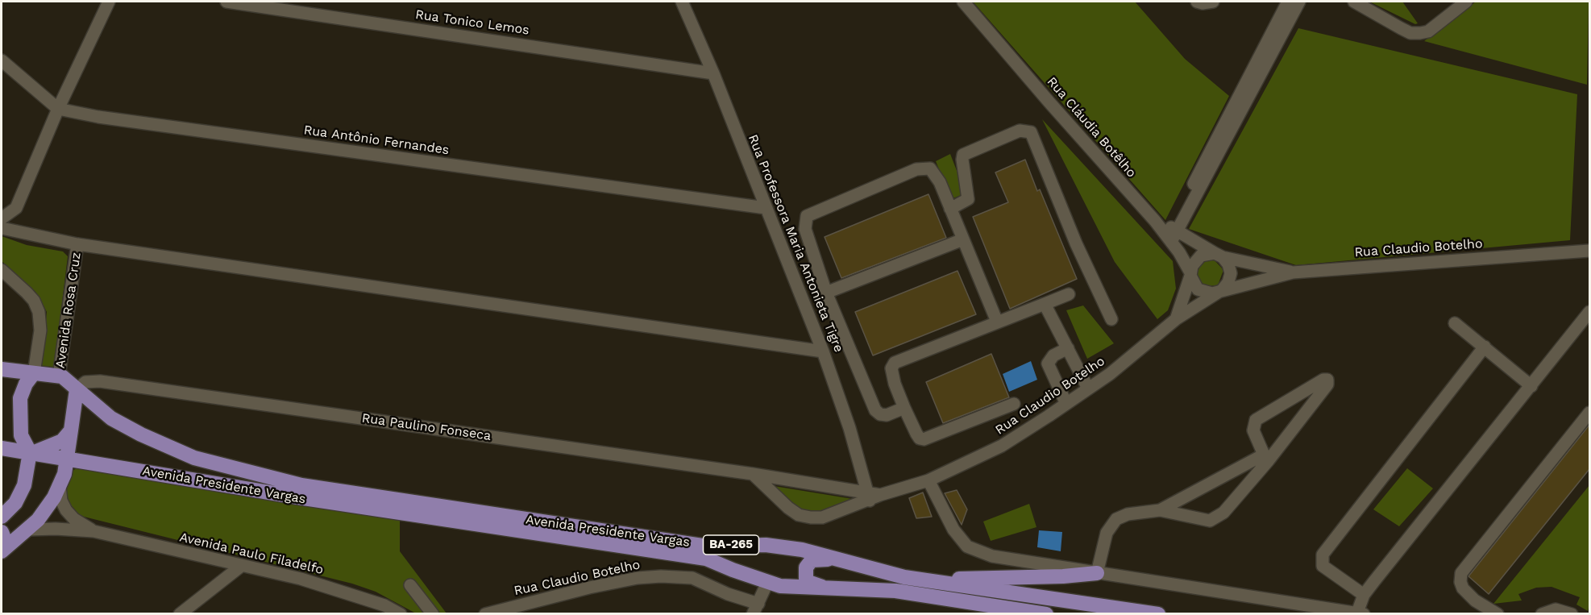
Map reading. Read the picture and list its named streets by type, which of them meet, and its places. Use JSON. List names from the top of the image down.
{
  "streets": {
    "main road": ["Avenida Rosa Cruz", "Avenida Presidente Vargas", "BA-265"],
    "street": [
      "Rua Tonico Lemos",
      "Rua Cláudia Botêlho",
      "Rua Antônio Fernandes",
      "Rua Professora Maria Antonieta Tigre",
      "Rua Claudio Botelho",
      "Rua Paulino Fonseca",
      "Avenida Paulo Filadelfo"
    ]
  },
  "crossings": [
    ["Rua Tonico Lemos", "Rua Professora Maria Antonieta Tigre"],
    ["Rua Cláudia Botêlho", "Rua Claudio Botelho"],
    ["Rua Antônio Fernandes", "Rua Professora Maria Antonieta Tigre"],
    ["Rua Professora Maria Antonieta Tigre", "Rua Claudio Botelho"],
    ["Rua Professora Maria Antonieta Tigre", "Rua Paulino Fonseca"],
    ["Rua Claudio Botelho", "Rua Paulino Fonseca"],
    ["Avenida Rosa Cruz", "Rua Paulino Fonseca"],
    ["Avenida Rosa Cruz", "Avenida Presidente Vargas"],
    ["Rua Paulino Fonseca", "Avenida Presidente Vargas"]
  ]
}
